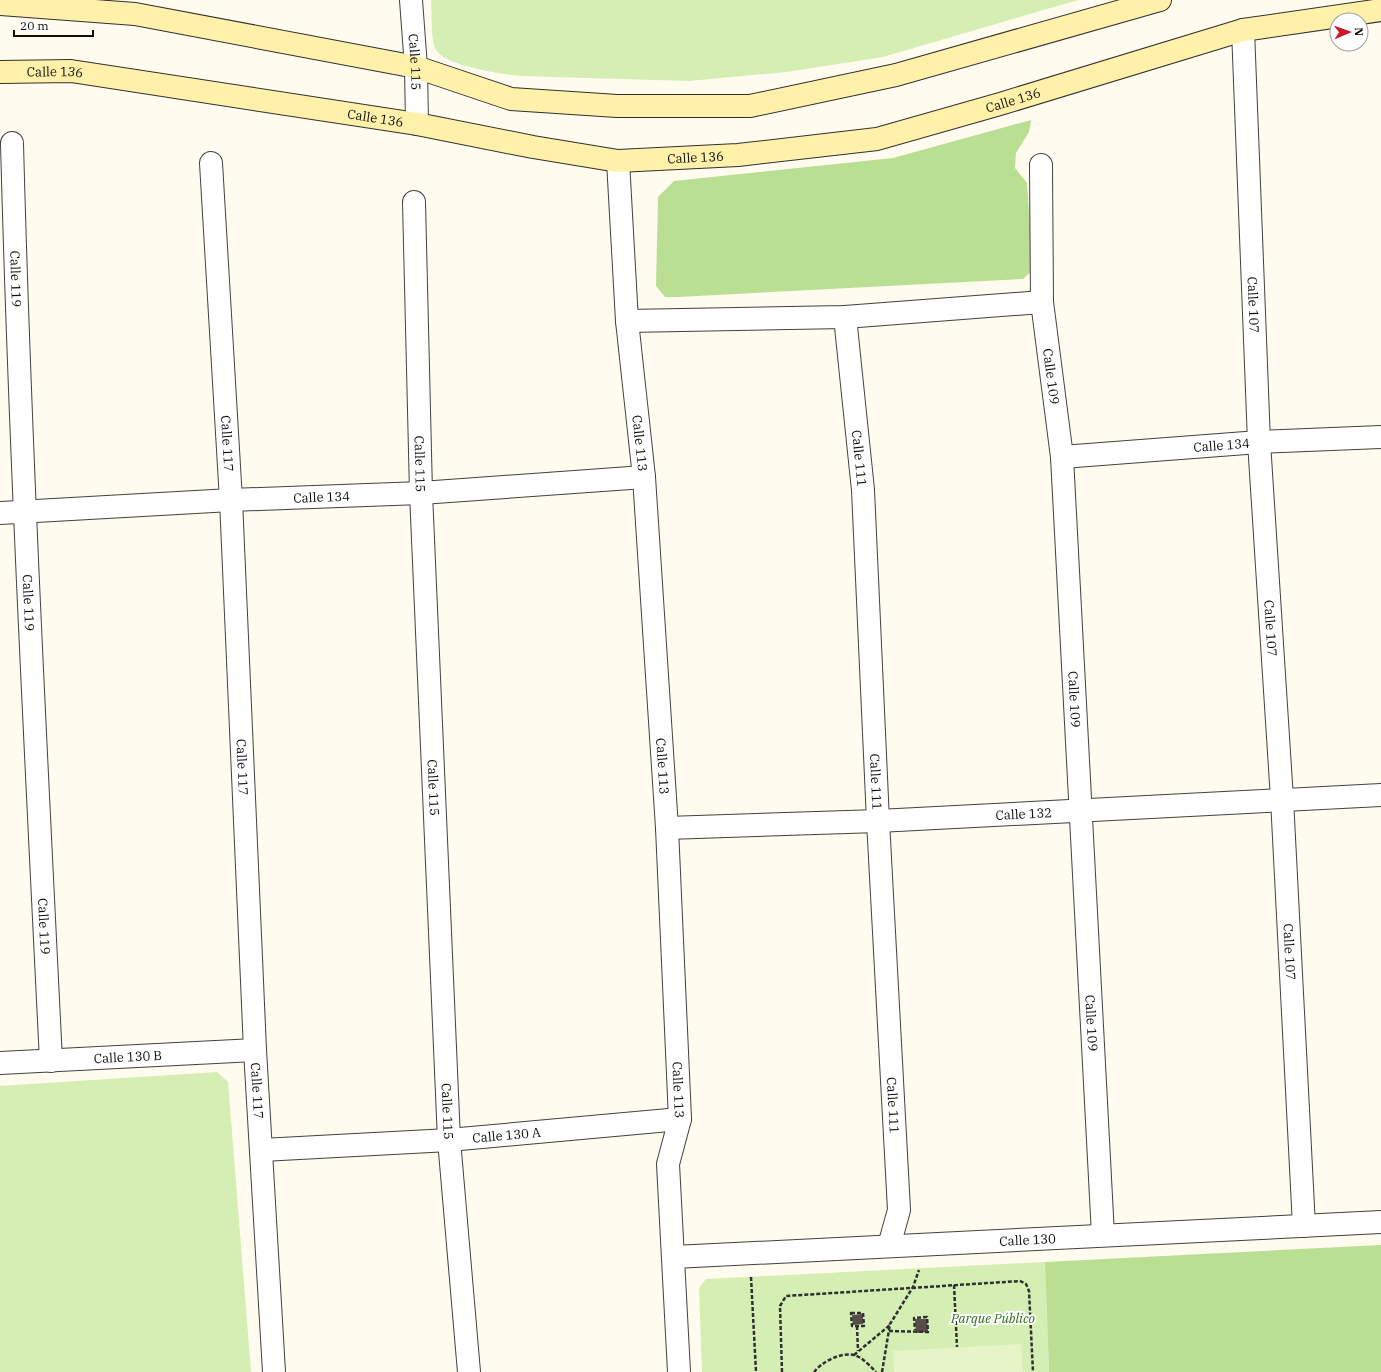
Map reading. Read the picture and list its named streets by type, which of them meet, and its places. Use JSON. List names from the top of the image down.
{
  "streets": {
    "main road": ["Calle 136"],
    "street": [
      "Calle 115",
      "Calle 119",
      "Calle 107",
      "Calle 109",
      "Calle 113",
      "Calle 117",
      "Calle 134",
      "Calle 111",
      "Calle 132",
      "Calle 130 B",
      "Calle 130 A",
      "Calle 130"
    ]
  },
  "crossings": [
    ["Calle 115", "Calle 136"],
    ["Calle 115", "Calle 134"],
    ["Calle 115", "Calle 130 A"],
    ["Calle 136", "Calle 107"],
    ["Calle 136", "Calle 113"],
    ["Calle 119", "Calle 134"],
    ["Calle 119", "Calle 130 B"],
    ["Calle 107", "Calle 134"],
    ["Calle 107", "Calle 132"],
    ["Calle 107", "Calle 130"],
    ["Calle 109", "Calle 134"],
    ["Calle 109", "Calle 132"],
    ["Calle 109", "Calle 130"],
    ["Calle 113", "Calle 134"],
    ["Calle 113", "Calle 132"],
    ["Calle 113", "Calle 130 A"],
    ["Calle 113", "Calle 130"],
    ["Calle 117", "Calle 134"],
    ["Calle 117", "Calle 130 B"],
    ["Calle 117", "Calle 130 A"],
    ["Calle 111", "Calle 132"],
    ["Calle 111", "Calle 130"]
  ],
  "parks": ["Parque Público"],
  "scale_bar": "20 m",
  "north": "right"
}
